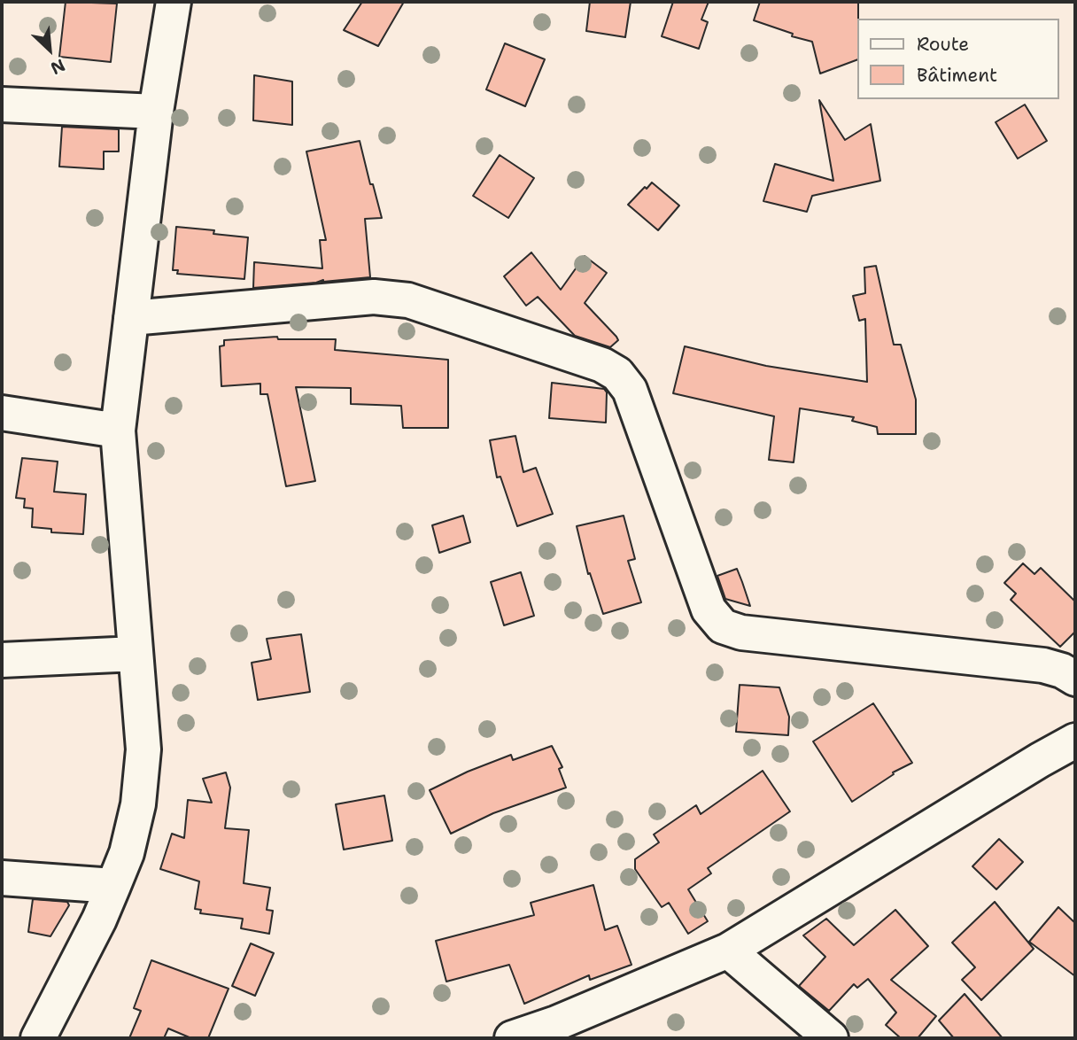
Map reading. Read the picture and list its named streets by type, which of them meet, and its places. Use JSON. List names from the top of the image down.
{
  "legend": ["Route", "Bâtiment"],
  "north": "bottom right"
}
